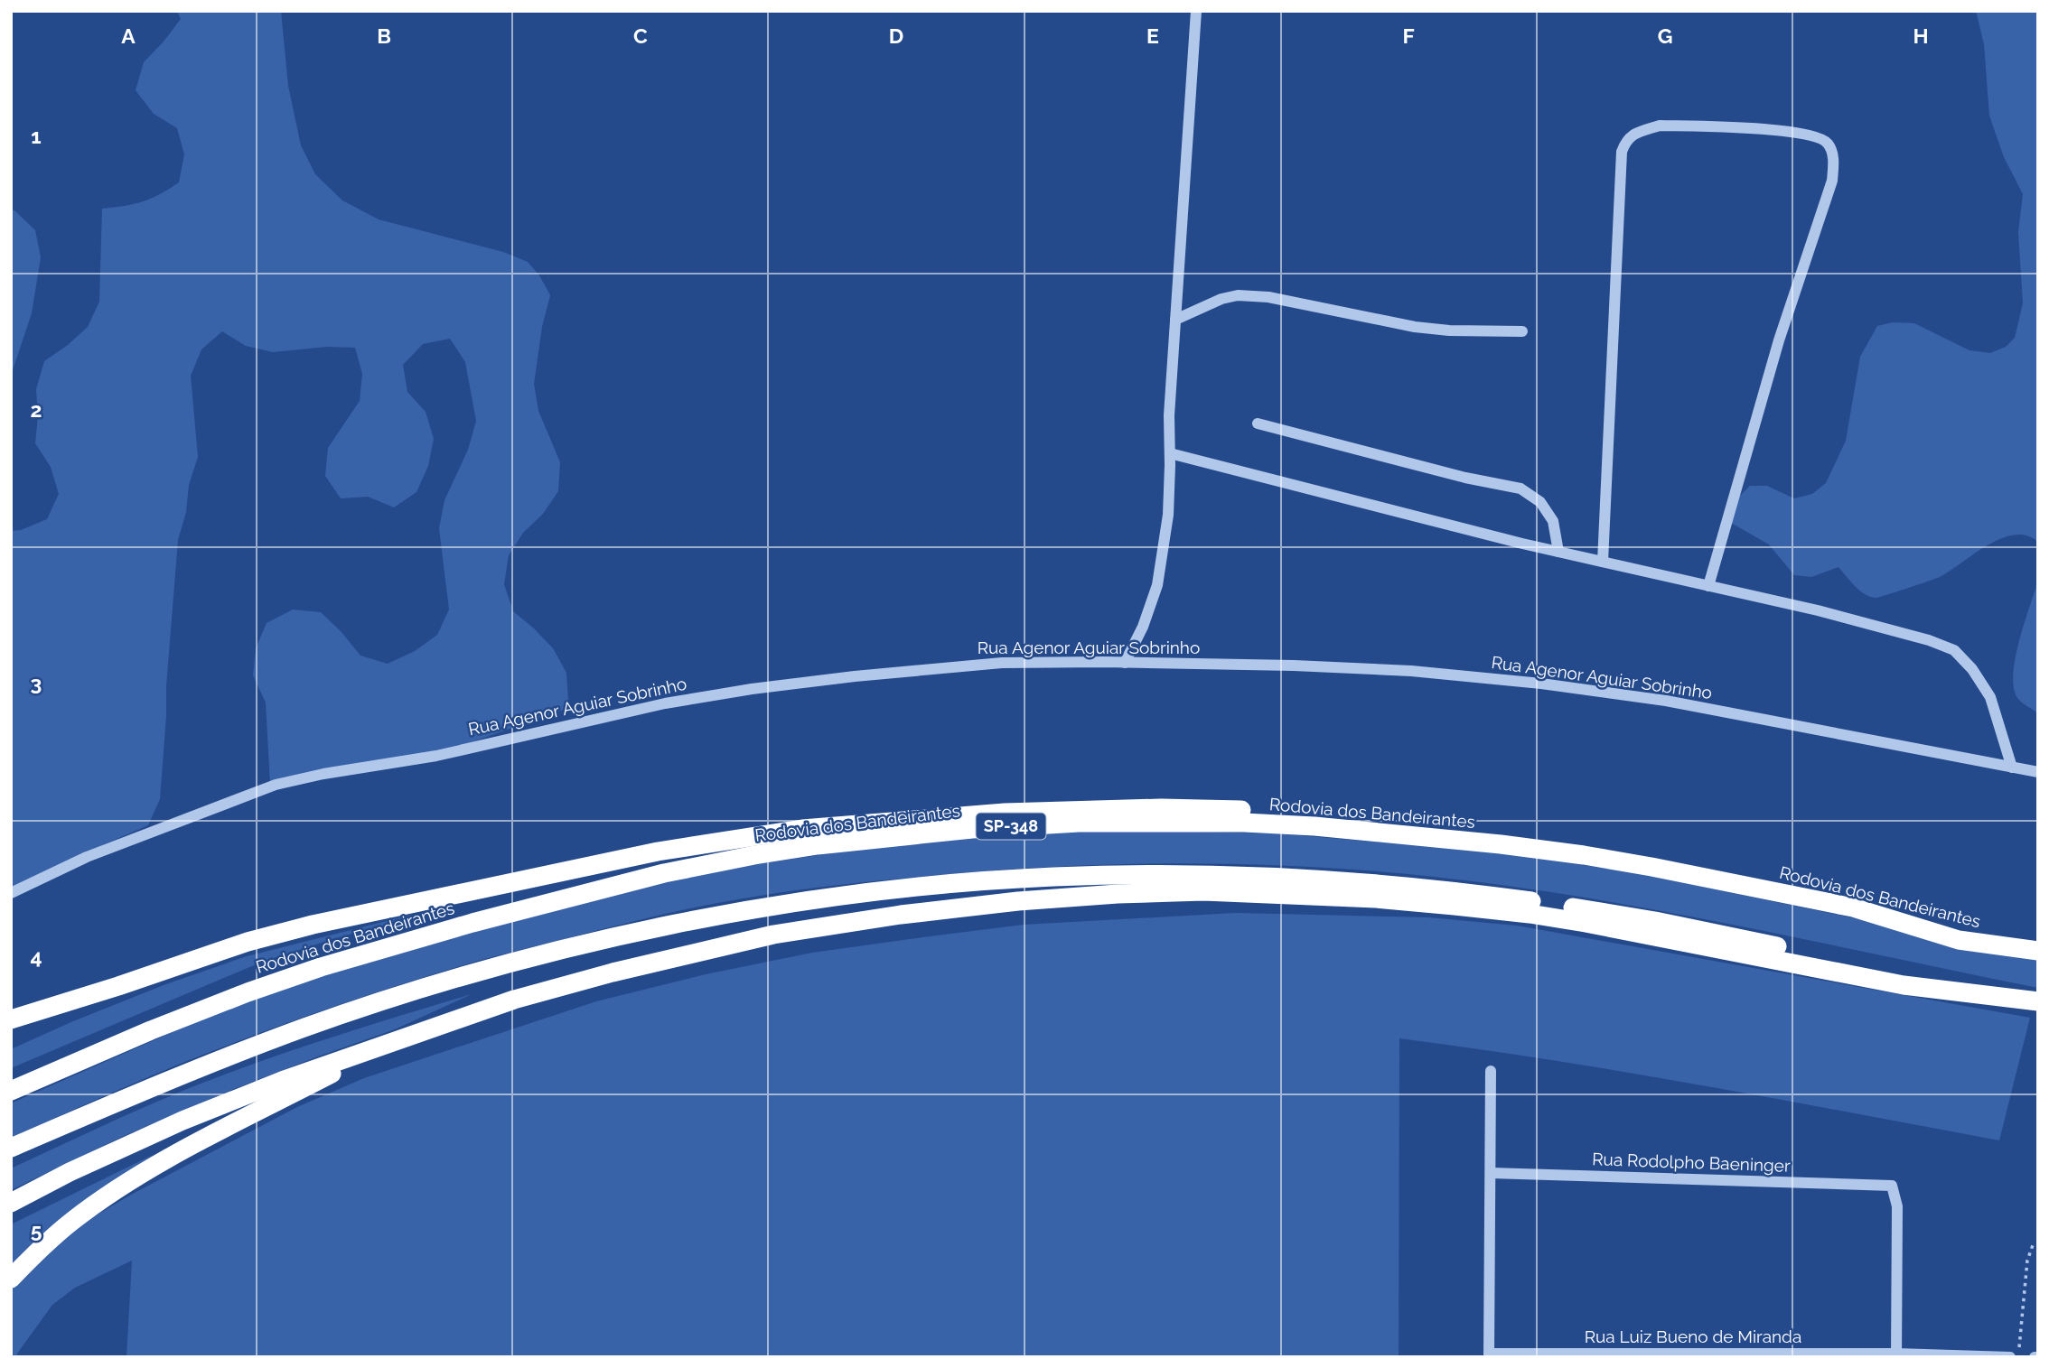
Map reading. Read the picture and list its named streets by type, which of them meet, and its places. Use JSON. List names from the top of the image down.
{
  "streets": {
    "highway": ["Rodovia dos Bandeirantes", "SP-348"],
    "street": ["Rua Agenor Aguiar Sobrinho", "Rua Rodolpho Baeninger", "Rua Luiz Bueno de Miranda"]
  },
  "crossings": [
    ["Rua Rodolpho Baeninger", "Rua Luiz Bueno de Miranda"]
  ],
  "grid": {
    "columns": [
      "A",
      "B",
      "C",
      "D",
      "E",
      "F",
      "G",
      "H"
    ],
    "rows": [
      "1",
      "2",
      "3",
      "4",
      "5"
    ]
  }
}
